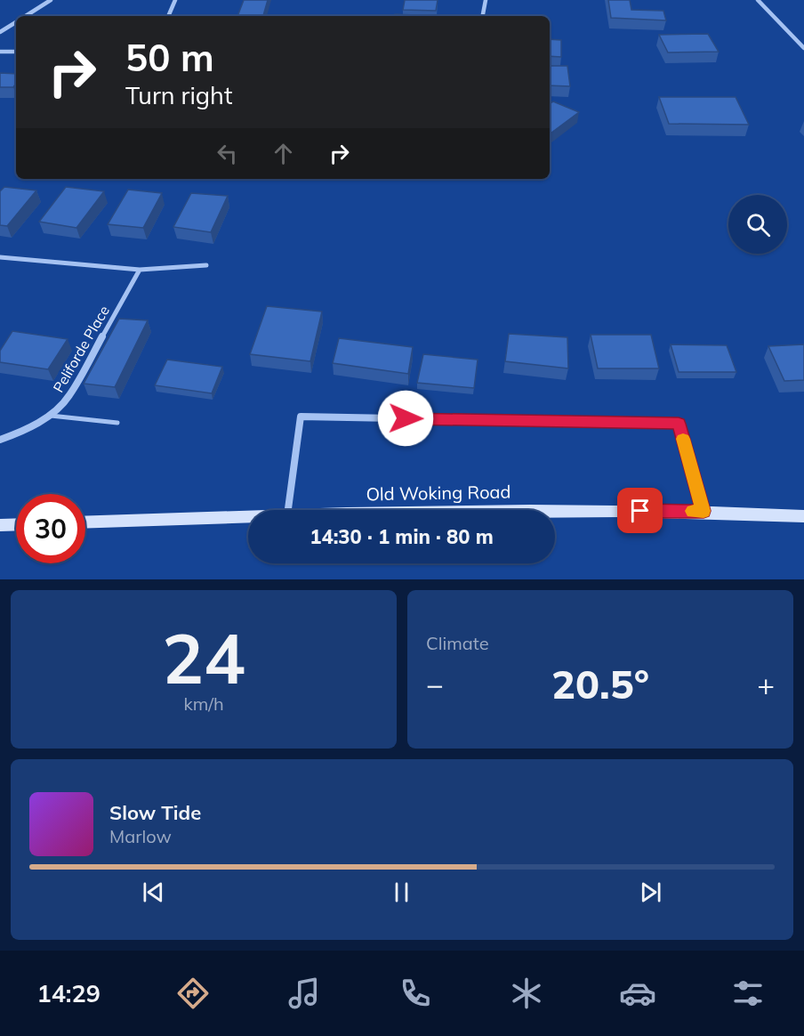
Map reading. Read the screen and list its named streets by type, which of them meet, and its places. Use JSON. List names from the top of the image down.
{
  "streets": {
    "main road": ["Old Woking Road"],
    "street": ["Peliforde Place"]
  },
  "page": {
    "turn": ["50 m", "Turn right"],
    "limit": "30",
    "trip": "14:30 · 1 min · 80 m",
    "tile": [
      ["24", "km/h"],
      "Climate"
    ],
    "heat": ["−", "20.5°", "+"],
    "song": ["Slow Tide", "Marlow"],
    "tabs": "14:29"
  }
}
